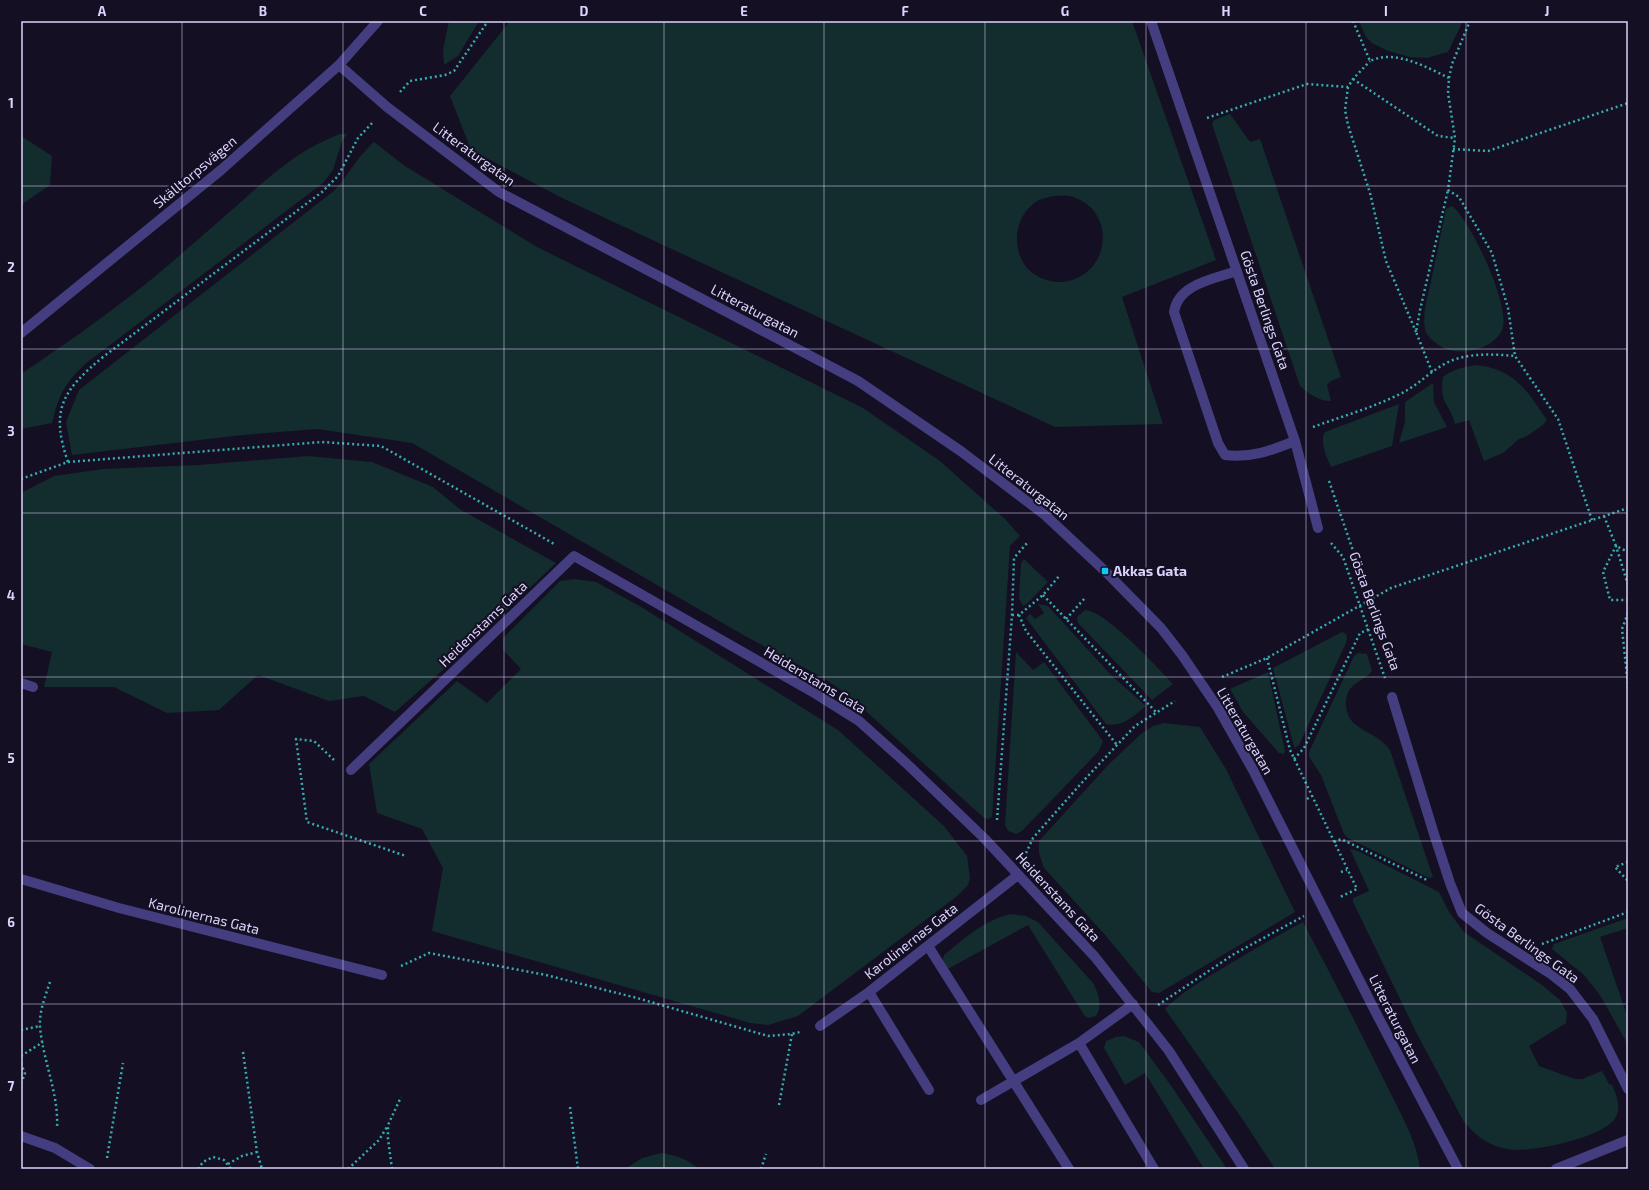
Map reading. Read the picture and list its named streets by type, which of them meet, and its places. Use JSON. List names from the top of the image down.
{
  "streets": {
    "street": [
      "Litteraturgatan",
      "Skälltorpsvägen",
      "Gösta Berlings Gata",
      "Heidenstams Gata",
      "Karolinernas Gata"
    ]
  },
  "crossings": [
    ["Litteraturgatan", "Skälltorpsvägen"],
    ["Heidenstams Gata", "Karolinernas Gata"]
  ],
  "places": {
    "transit": ["Akkas Gata"]
  },
  "grid": {
    "columns": [
      "A",
      "B",
      "C",
      "D",
      "E",
      "F",
      "G",
      "H",
      "I",
      "J"
    ],
    "rows": [
      "1",
      "2",
      "3",
      "4",
      "5",
      "6",
      "7"
    ]
  }
}
